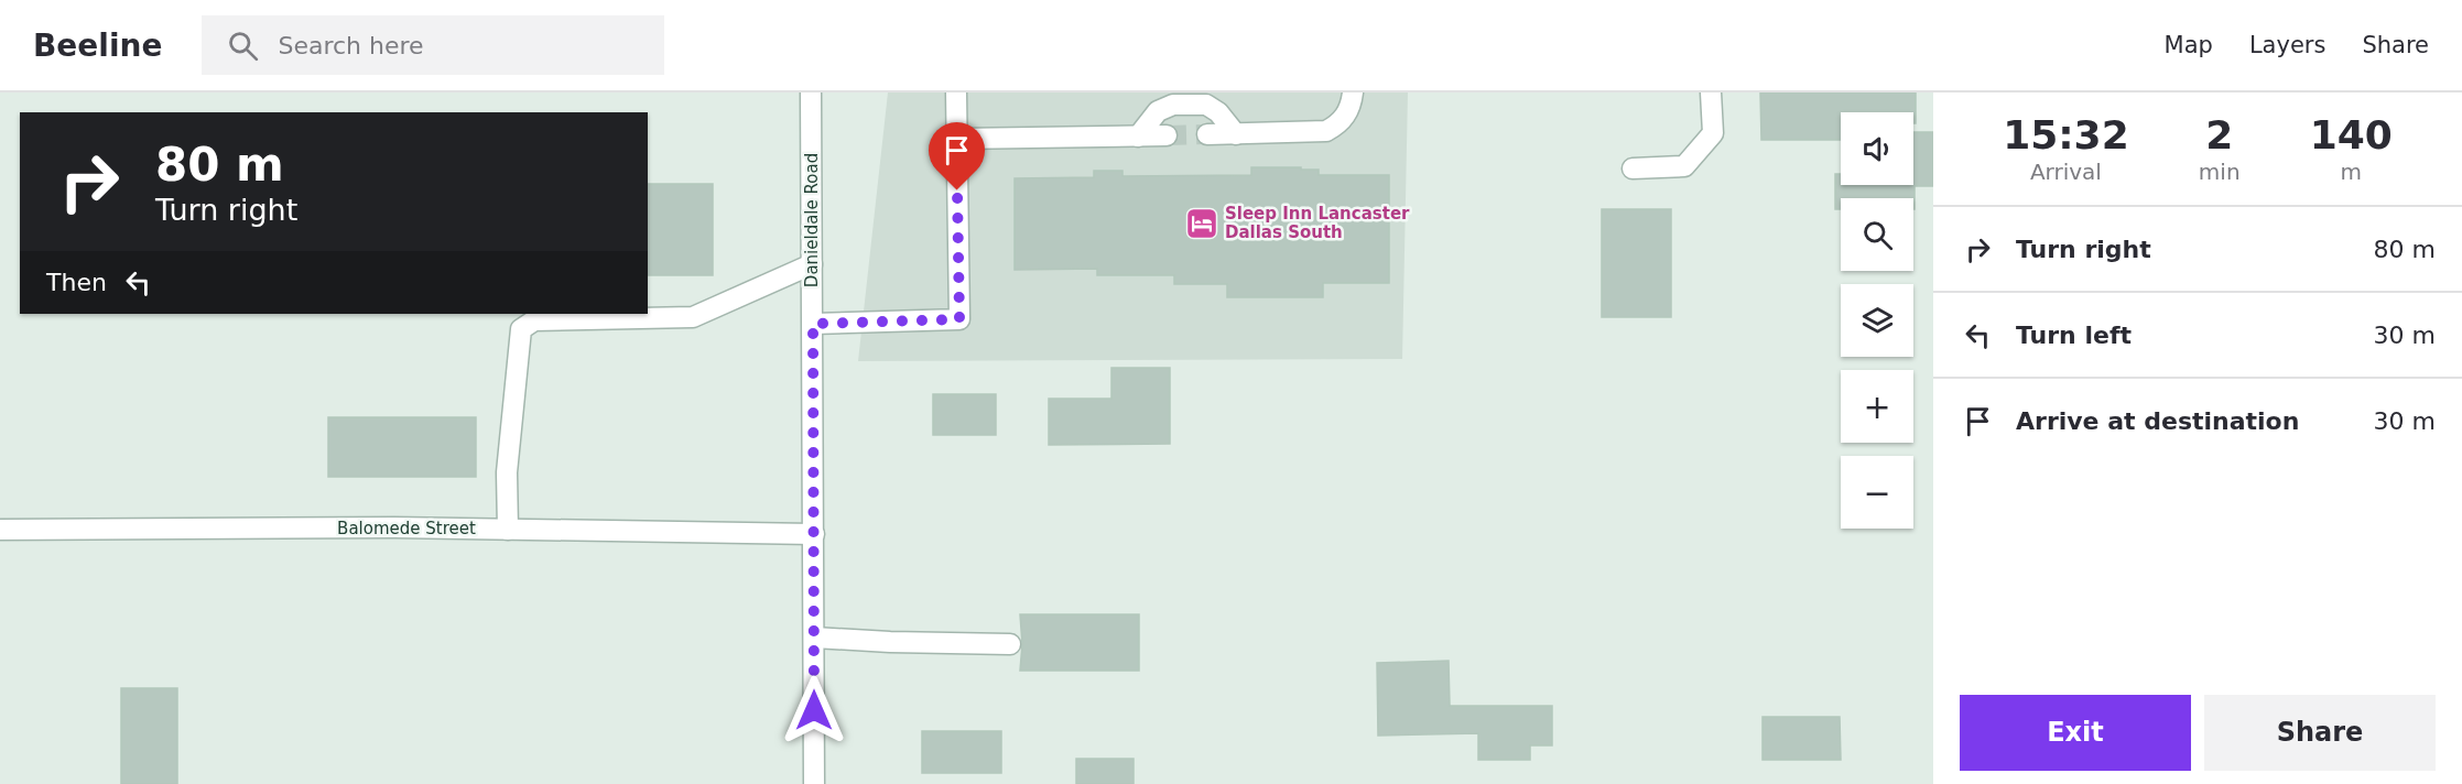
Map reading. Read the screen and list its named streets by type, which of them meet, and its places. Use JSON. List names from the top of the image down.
{
  "streets": {
    "street": ["Danieldale Road", "Balomede Street"]
  },
  "crossings": [
    ["Danieldale Road", "Balomede Street"]
  ],
  "places": {
    "hotel": ["Sleep Inn Lancaster Dallas South"]
  },
  "page": {
    "header": "Beeline",
    "search": "Search here",
    "nav": ["Map", "Layers", "Share"],
    "eta": [
      "15:32",
      "Arrival",
      "2",
      "min",
      "140",
      "m"
    ],
    "map_buttons": ["+", "−"],
    "turn": ["80 m", "Turn right"],
    "list": [
      {
        "name": "Turn right",
        "value": "80 m"
      },
      {
        "name": "Turn left",
        "value": "30 m"
      },
      {
        "name": "Arrive at destination",
        "value": "30 m"
      }
    ],
    "then": "Then",
    "buttons": ["Exit", "Share"]
  }
}
